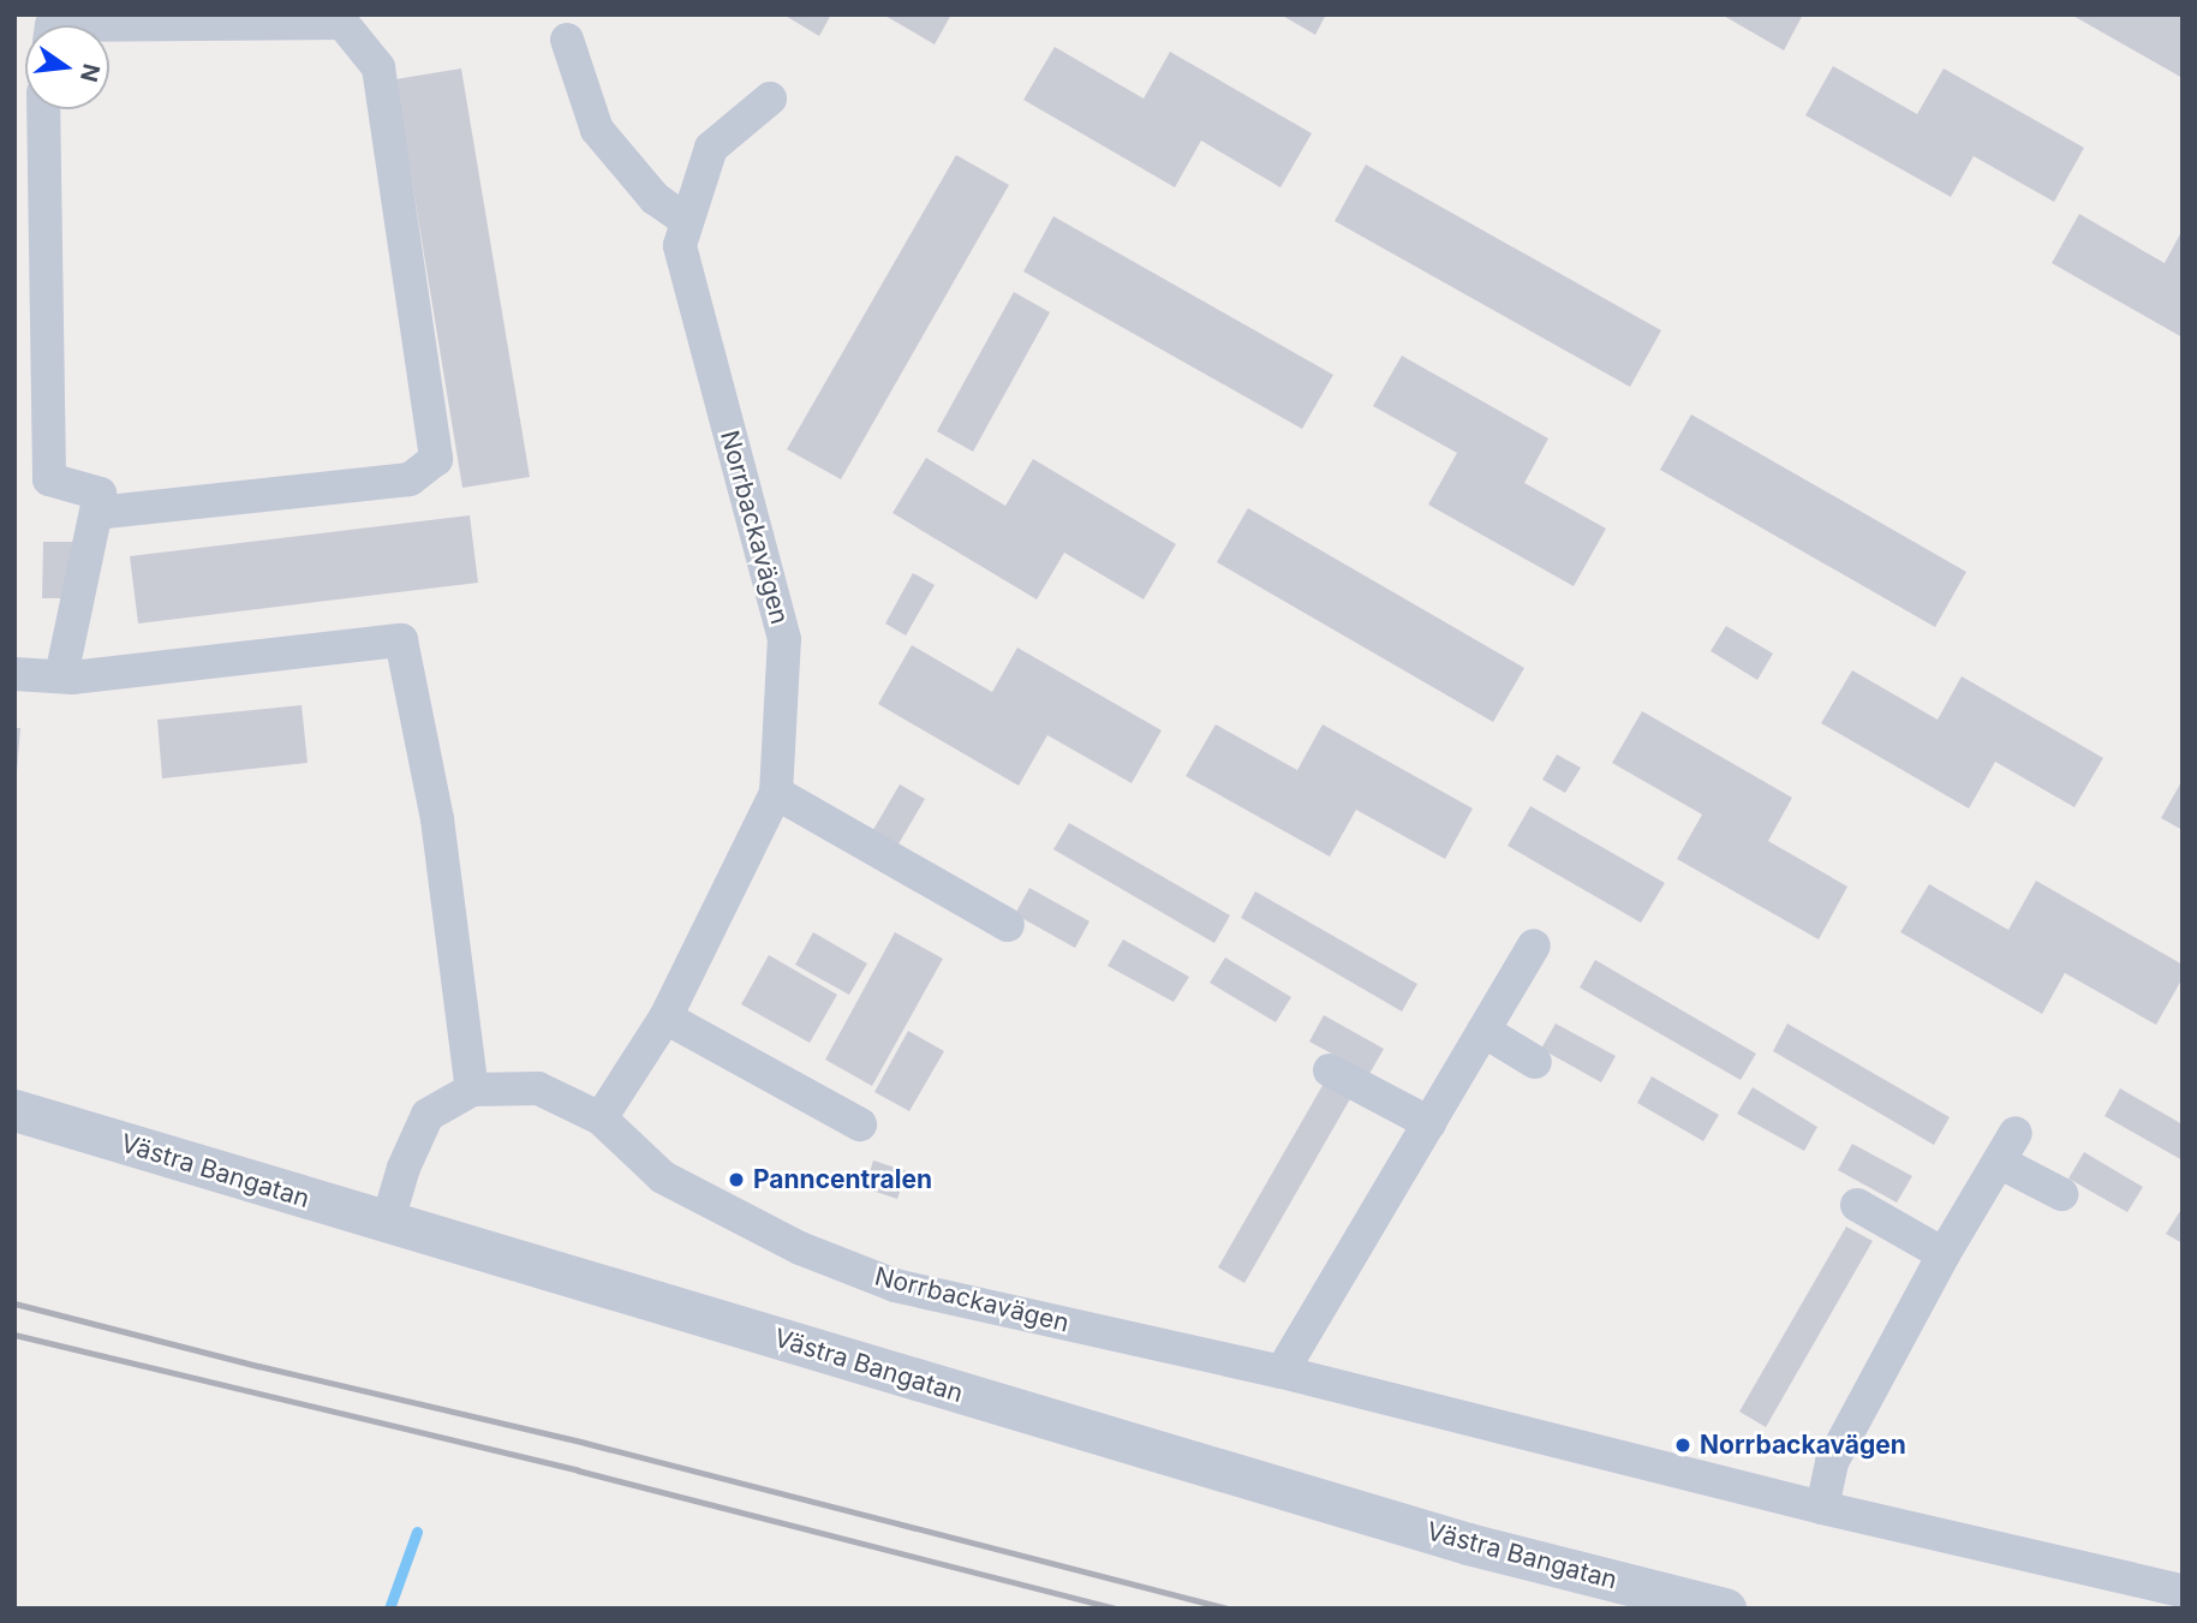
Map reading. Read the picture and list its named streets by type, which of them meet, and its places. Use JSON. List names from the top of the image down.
{
  "streets": {
    "street": ["Norrbackavägen", "Västra Bangatan"]
  },
  "crossings": [
    ["Norrbackavägen", "Västra Bangatan"]
  ],
  "places": ["Panncentralen", "Norrbackavägen"],
  "north": "right"
}
